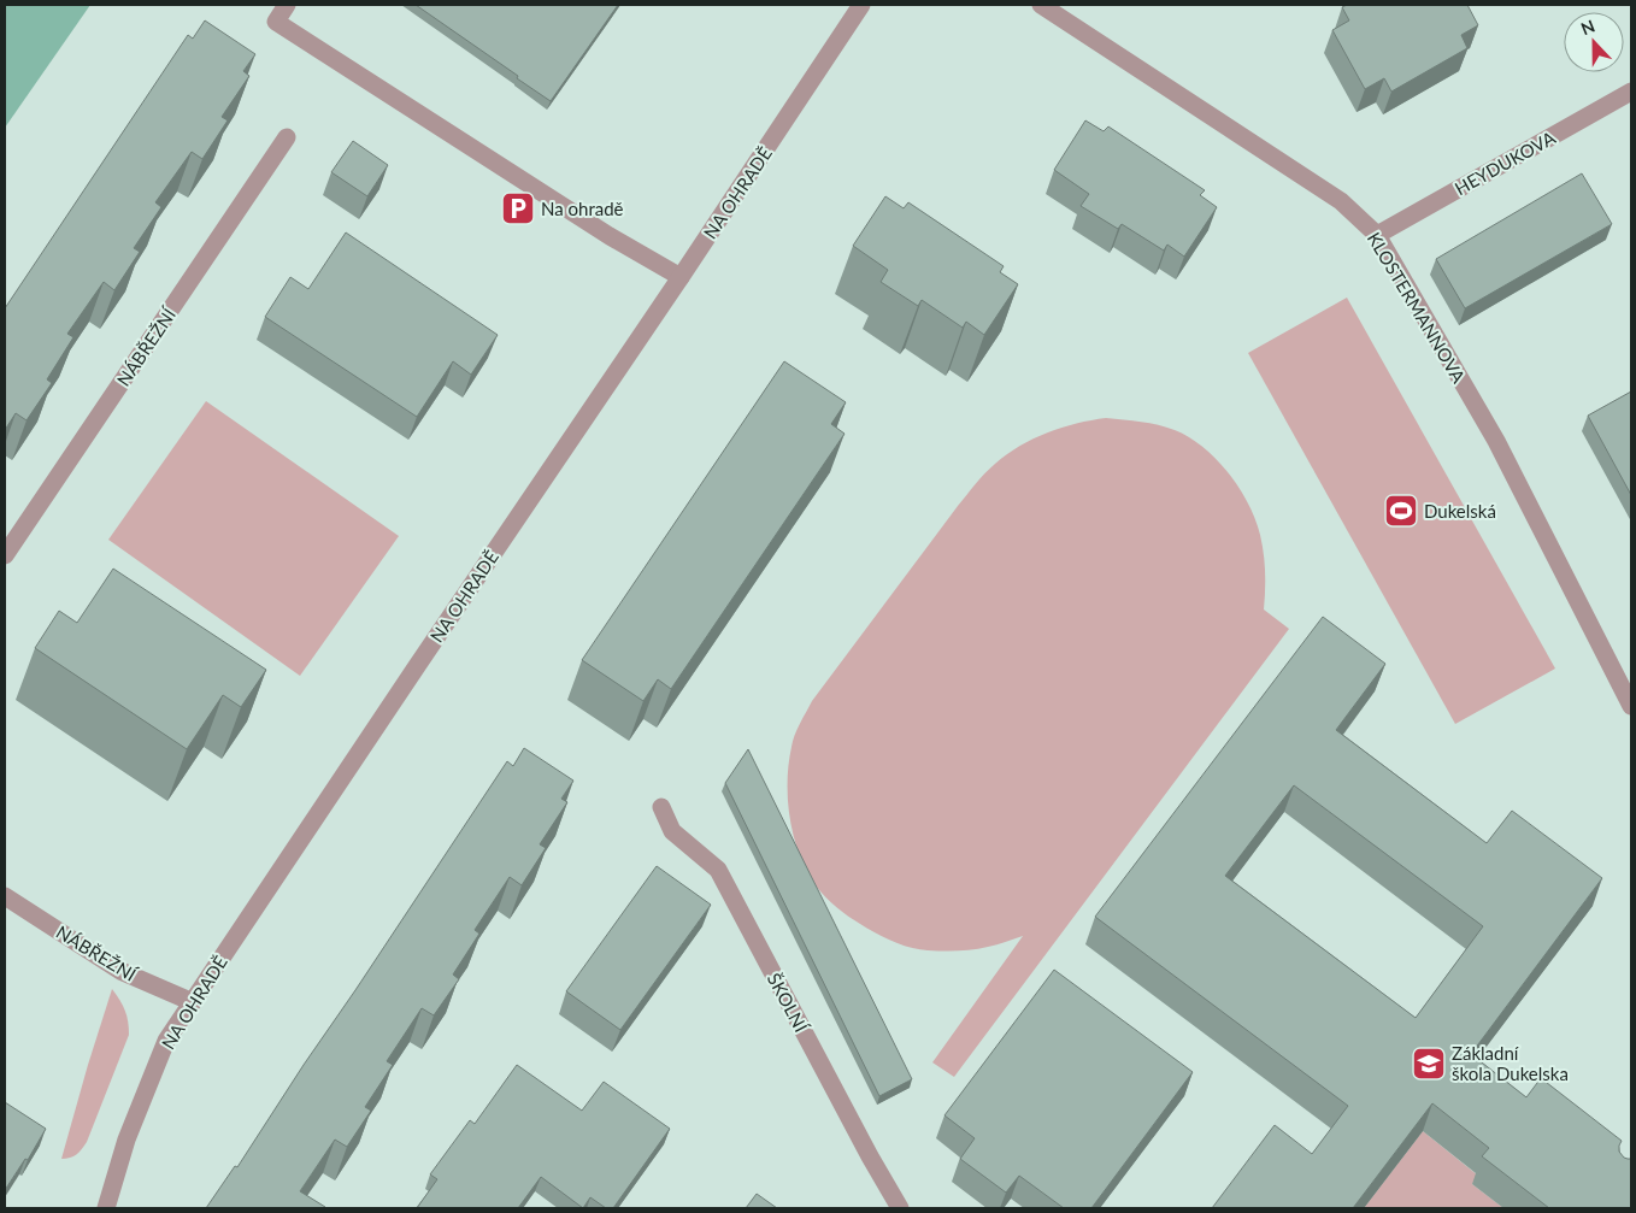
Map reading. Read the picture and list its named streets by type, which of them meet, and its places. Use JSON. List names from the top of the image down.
{
  "streets": {
    "street": [
      "HEYDUKOVA",
      "NA OHRADĚ",
      "KLOSTERMANNOVA",
      "NÁBŘEŽNÍ",
      "ŠKOLNÍ"
    ]
  },
  "crossings": [
    ["HEYDUKOVA", "KLOSTERMANNOVA"],
    ["NA OHRADĚ", "NÁBŘEŽNÍ"]
  ],
  "places": {
    "parking": ["Na ohradě"],
    "sports": ["Dukelská"],
    "school or university": ["Základní škola Dukelska"]
  },
  "north": "top"
}
